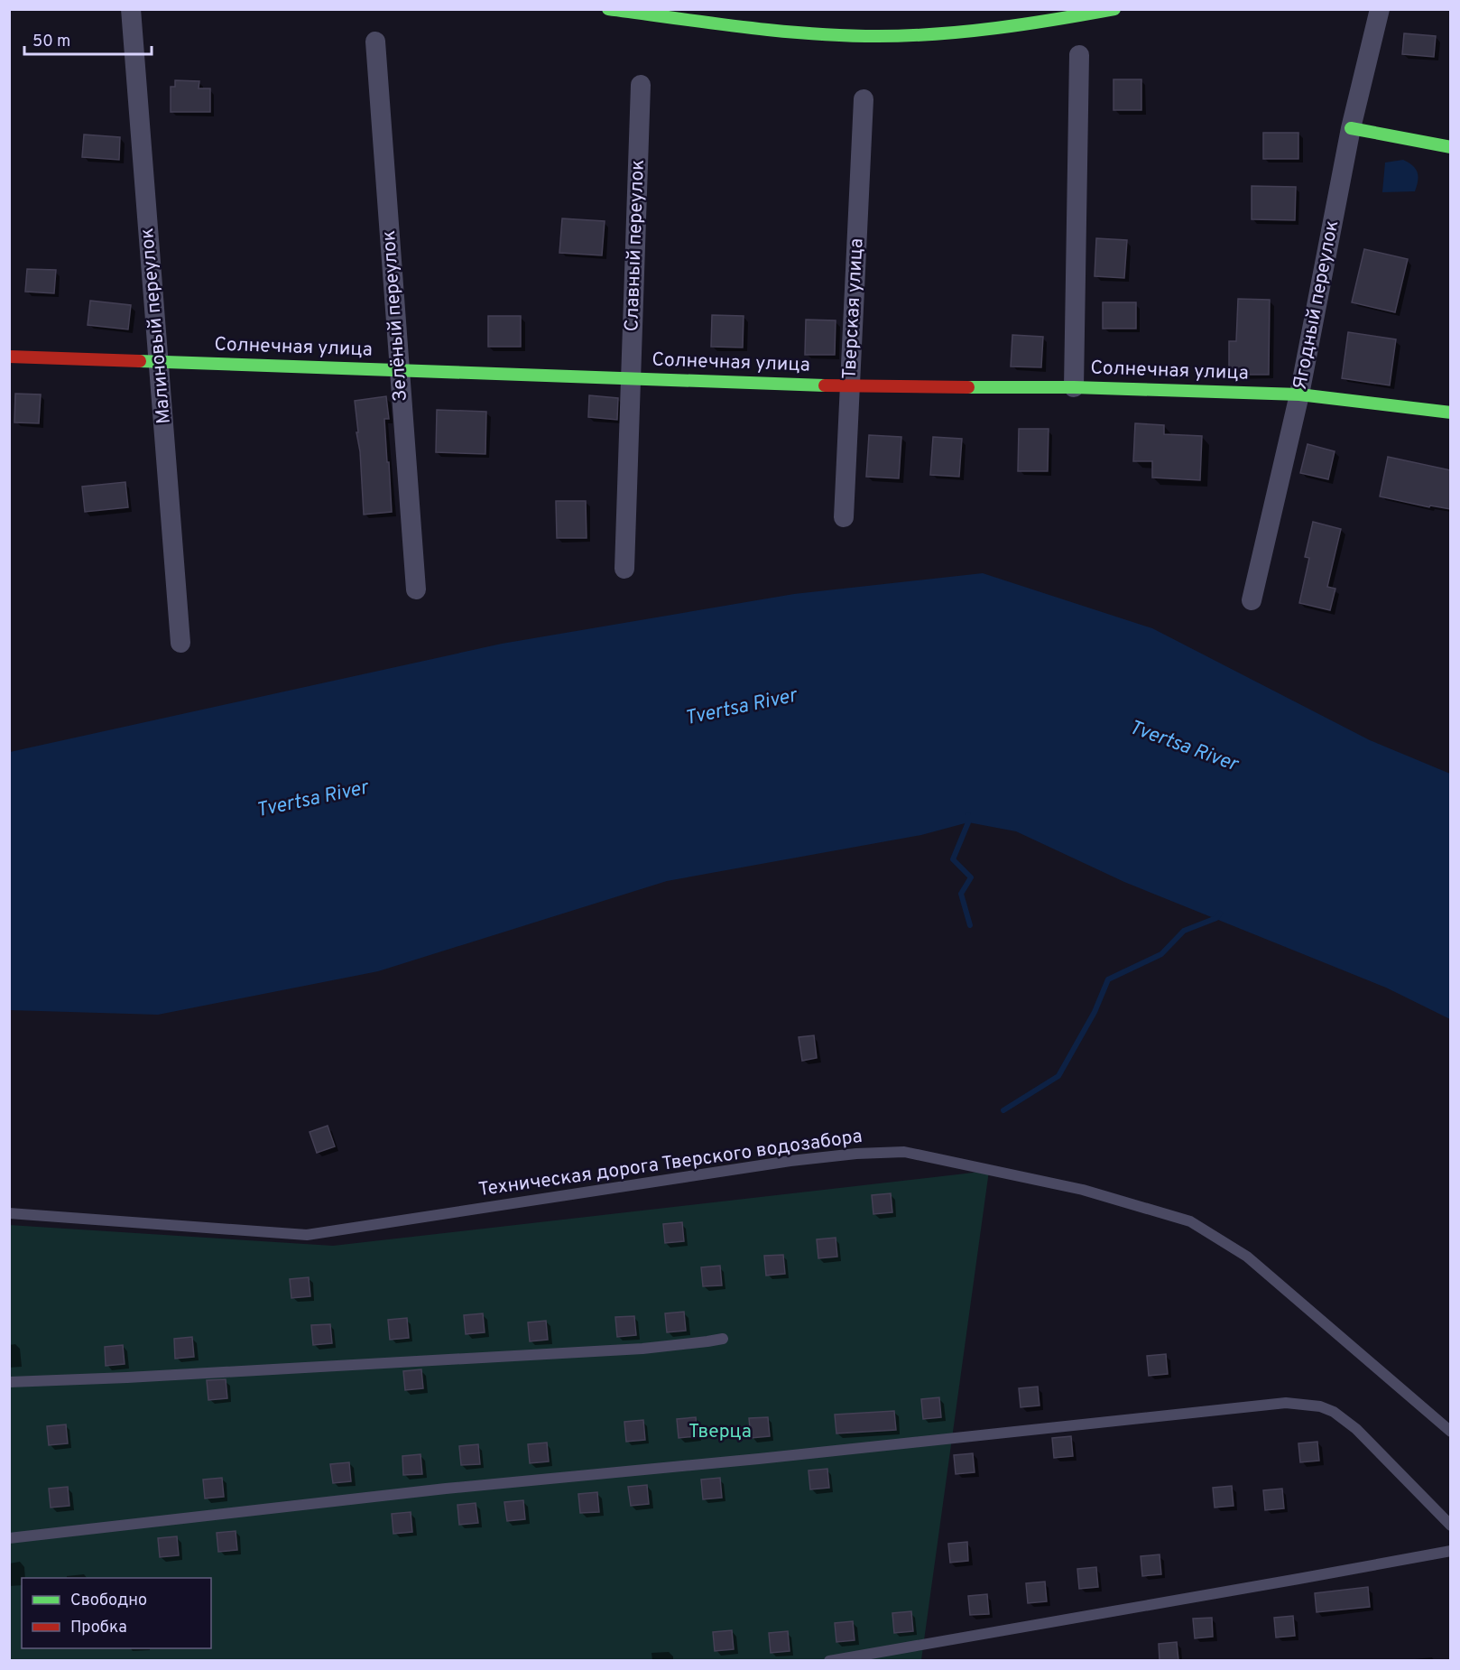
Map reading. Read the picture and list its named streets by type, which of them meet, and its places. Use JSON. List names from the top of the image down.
{
  "streets": {
    "street": [
      "Славный переулок",
      "Ягодный переулок",
      "Тверская улица",
      "Зелёный переулок",
      "Малиновый переулок",
      "Солнечная улица"
    ],
    "lane": ["Техническая дорога Тверского водозабора"]
  },
  "crossings": [
    ["Славный переулок", "Солнечная улица"],
    ["Ягодный переулок", "Солнечная улица"],
    ["Тверская улица", "Солнечная улица"],
    ["Зелёный переулок", "Солнечная улица"],
    ["Малиновый переулок", "Солнечная улица"]
  ],
  "water": ["Tvertsa River"],
  "parks": ["Тверца"],
  "legend": ["Свободно", "Пробка"],
  "scale_bar": "50 m"
}
